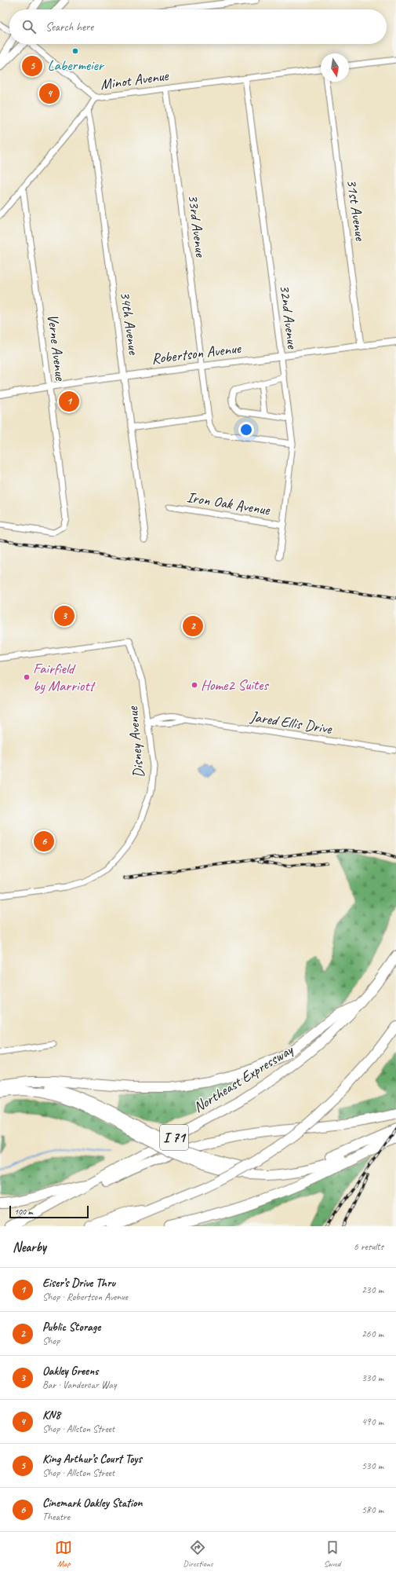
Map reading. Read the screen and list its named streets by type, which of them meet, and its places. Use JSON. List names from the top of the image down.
{
  "streets": {
    "highway": ["Northeast Expressway", "I 71"],
    "street": [
      "Minot Avenue",
      "31st Avenue",
      "33rd Avenue",
      "32nd Avenue",
      "34th Avenue",
      "Verne Avenue",
      "Robertson Avenue",
      "Iron Oak Avenue",
      "Jared Ellis Drive",
      "Disney Avenue"
    ]
  },
  "crossings": [
    ["Minot Avenue", "33rd Avenue"],
    ["Minot Avenue", "32nd Avenue"],
    ["Minot Avenue", "34th Avenue"],
    ["Minot Avenue", "Verne Avenue"],
    ["31st Avenue", "Robertson Avenue"],
    ["33rd Avenue", "32nd Avenue"],
    ["33rd Avenue", "Robertson Avenue"],
    ["32nd Avenue", "Robertson Avenue"],
    ["32nd Avenue", "Iron Oak Avenue"],
    ["34th Avenue", "Robertson Avenue"],
    ["Verne Avenue", "Robertson Avenue"],
    ["Jared Ellis Drive", "Disney Avenue"]
  ],
  "places": ["Labermeier", "Fairfield by Marriott", "Home2 Suites"],
  "scale_bar": "100 m",
  "north": "bottom",
  "page": {
    "search": "Search here",
    "pins": [
      "5",
      "4",
      "1",
      "3",
      "2",
      "6"
    ],
    "scale": "100 m",
    "heading": ["Nearby", "6 results"],
    "list": [
      {
        "mark": "1",
        "name": "Eiser’s Drive Thru",
        "note": "Shop · Robertson Avenue",
        "value": "230 m"
      },
      {
        "mark": "2",
        "name": "Public Storage",
        "note": "Shop",
        "value": "260 m"
      },
      {
        "mark": "3",
        "name": "Oakley Greens",
        "note": "Bar · Vandercar Way",
        "value": "330 m"
      },
      {
        "mark": "4",
        "name": "KN8",
        "note": "Shop · Allston Street",
        "value": "490 m"
      },
      {
        "mark": "5",
        "name": "King Arthur’s Court Toys",
        "note": "Shop · Allston Street",
        "value": "530 m"
      },
      {
        "mark": "6",
        "name": "Cinemark Oakley Station",
        "note": "Theatre",
        "value": "580 m"
      }
    ],
    "nav": ["Map", "Directions", "Saved"]
  }
}
